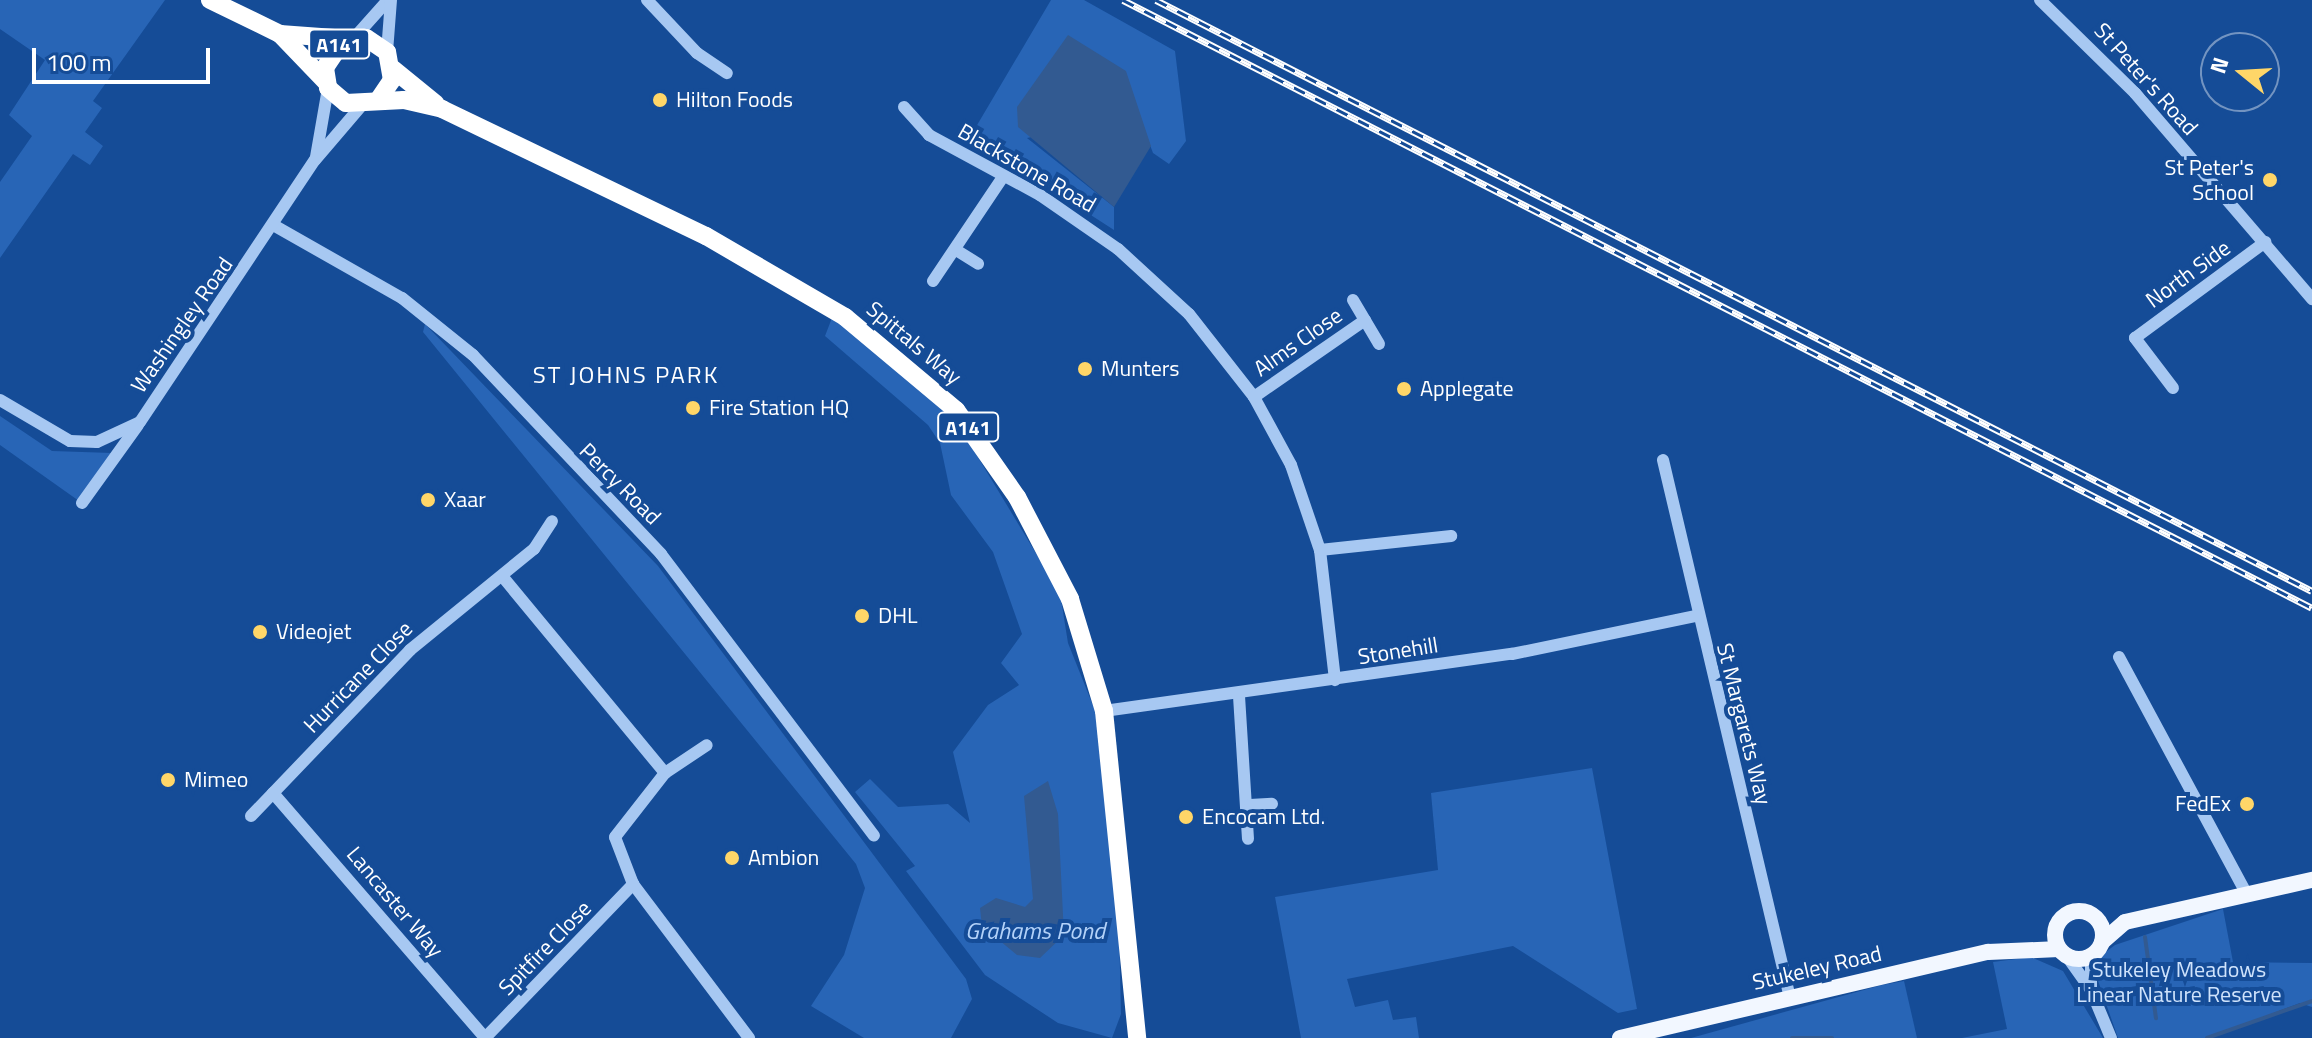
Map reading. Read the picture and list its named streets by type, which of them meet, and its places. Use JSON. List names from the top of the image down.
{
  "streets": {
    "highway": ["A141", "Spittals Way"],
    "main road": ["Stukeley Road"],
    "street": [
      "St Peter's Road",
      "Blackstone Road",
      "North Side",
      "Washingley Road",
      "Alms Close",
      "Percy Road",
      "Stonehill",
      "Hurricane Close",
      "St Margarets Way",
      "Lancaster Way",
      "Spitfire Close"
    ]
  },
  "crossings": [
    ["A141", "Washingley Road"],
    ["A141", "Spittals Way"],
    ["St Peter's Road", "North Side"],
    ["Blackstone Road", "Alms Close"],
    ["Blackstone Road", "Stonehill"],
    ["Washingley Road", "Percy Road"],
    ["Spittals Way", "Stonehill"],
    ["Stonehill", "St Margarets Way"],
    ["Hurricane Close", "Lancaster Way"],
    ["St Margarets Way", "Stukeley Road"],
    ["Lancaster Way", "Spitfire Close"]
  ],
  "districts": ["ST JOHNS PARK"],
  "water": ["Grahams Pond"],
  "parks": ["Stukeley Meadows Linear Nature Reserve"],
  "places": [
    "Hilton Foods",
    "St Peter's School",
    "Munters",
    "Applegate",
    "Fire Station HQ",
    "Xaar",
    "DHL",
    "Videojet",
    "Mimeo",
    "FedEx",
    "Encocam Ltd.",
    "Ambion"
  ],
  "scale_bar": "100 m",
  "north": "left"
}
